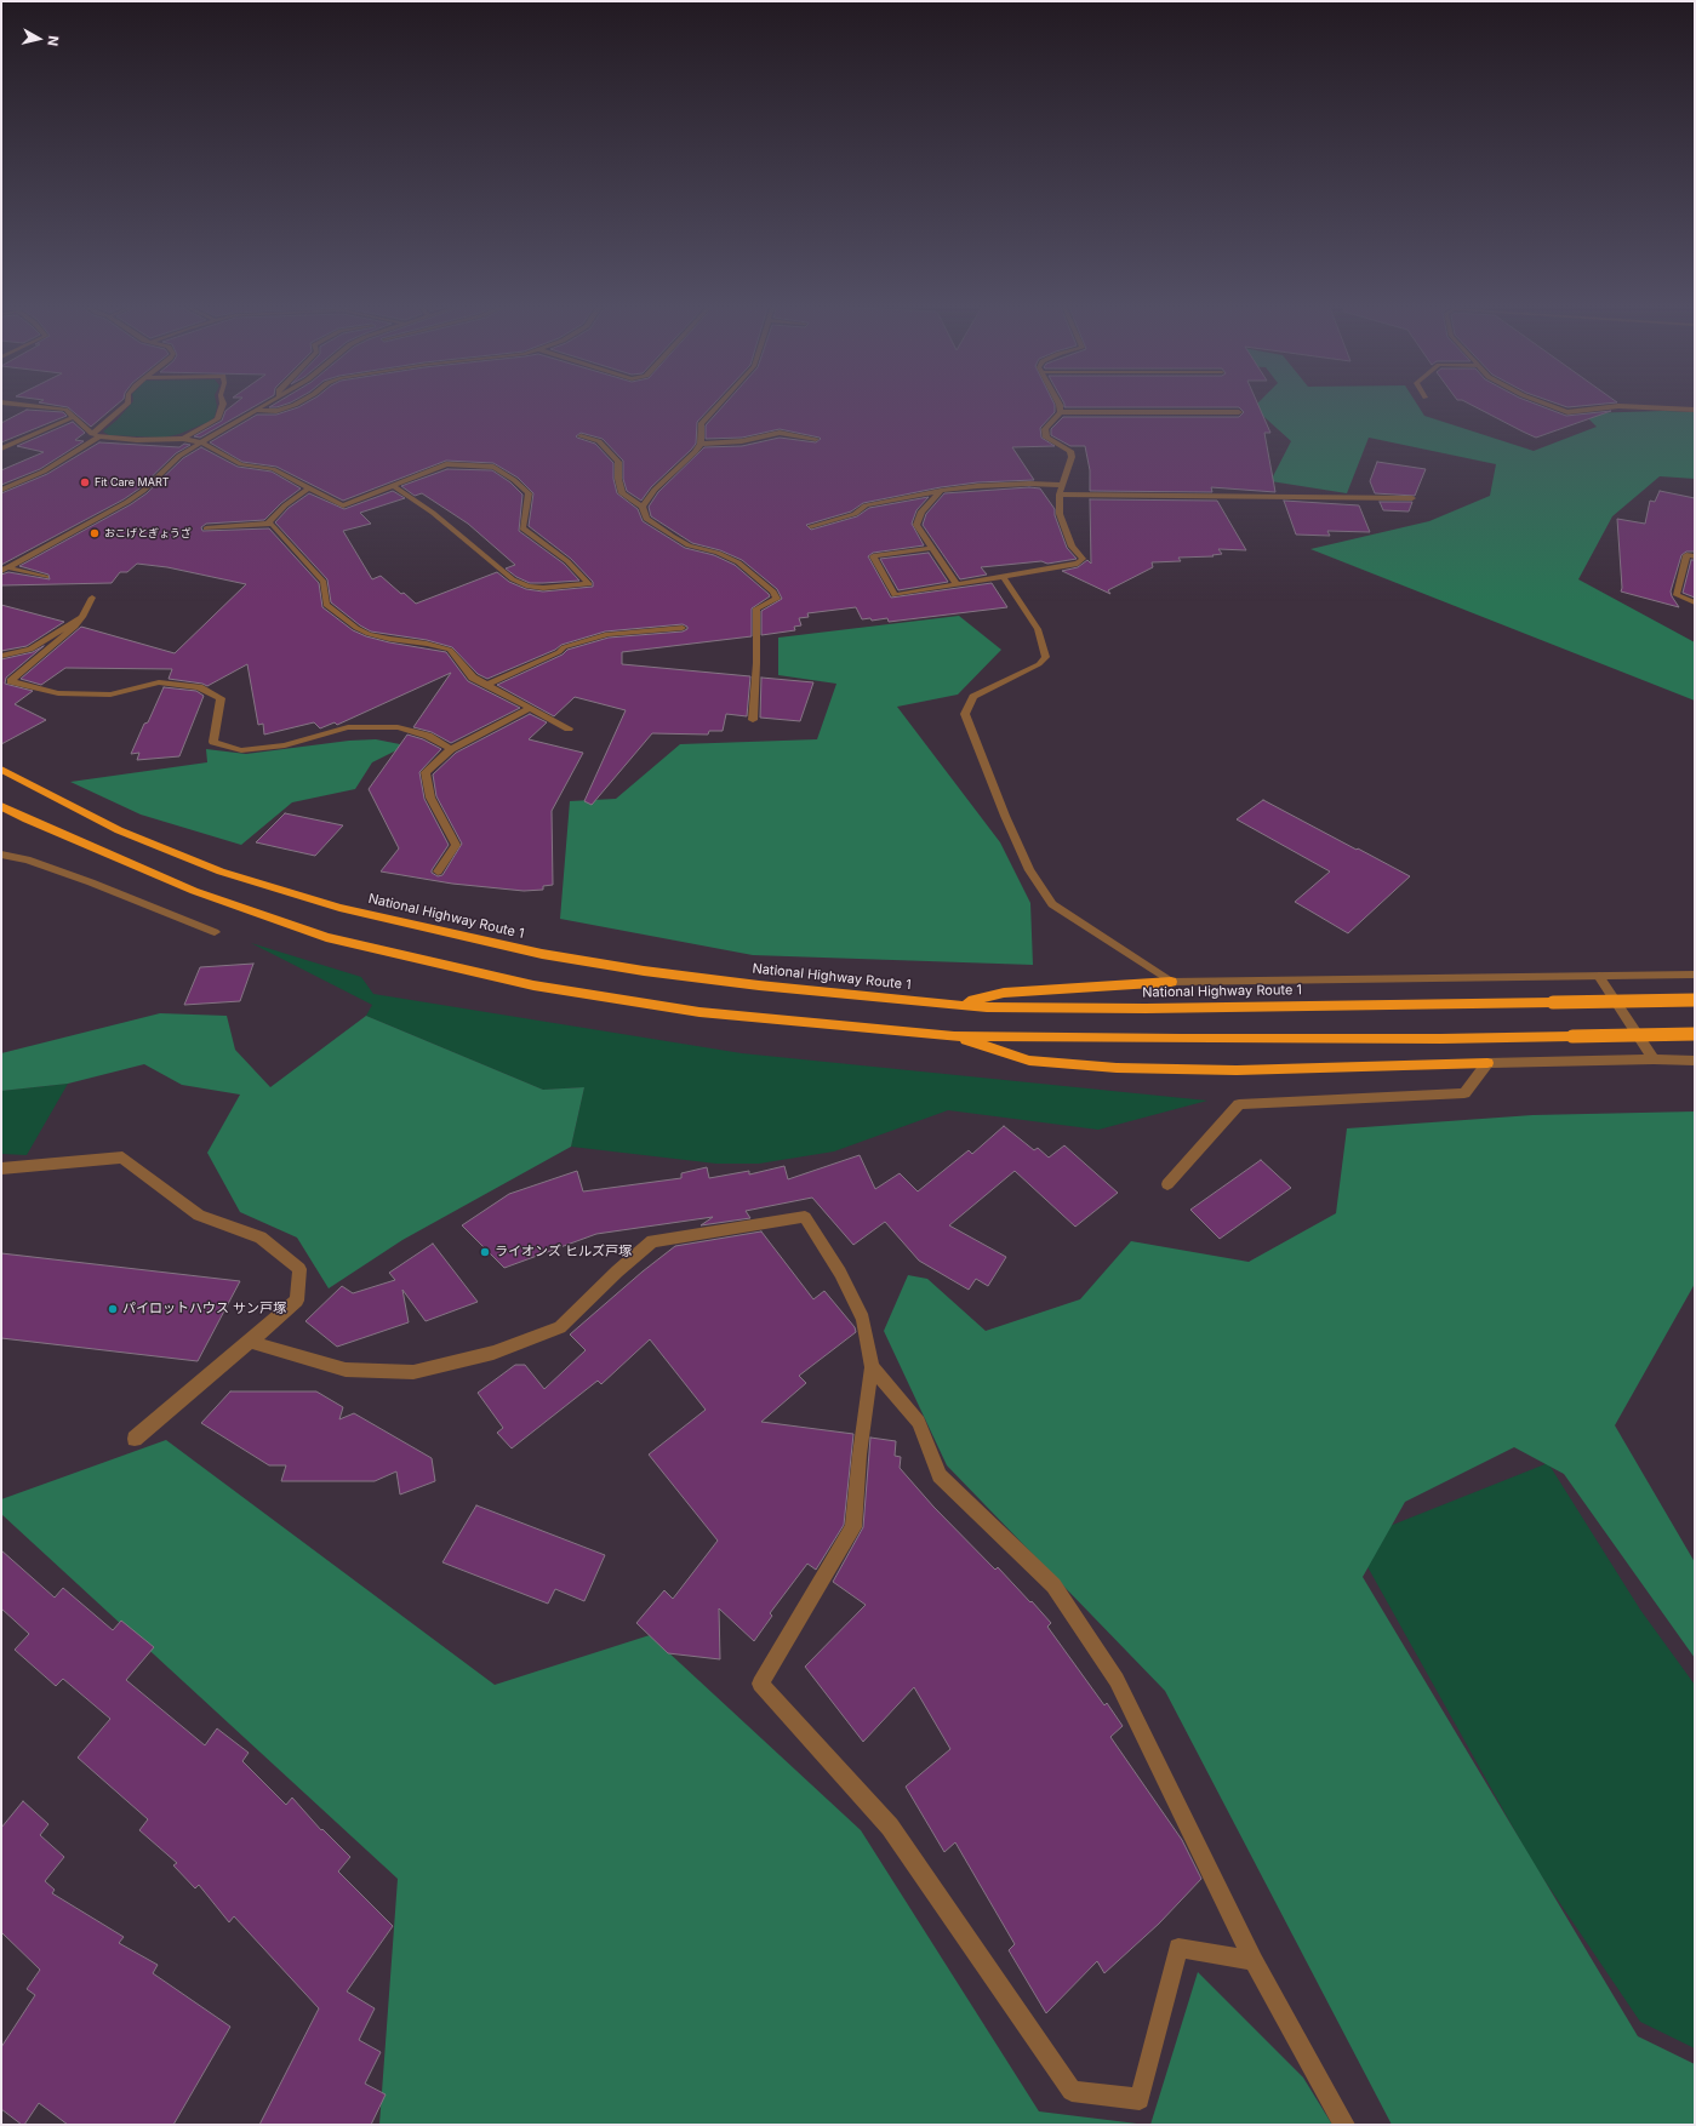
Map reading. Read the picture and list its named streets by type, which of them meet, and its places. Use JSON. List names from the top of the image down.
{
  "streets": {
    "highway": ["National Highway Route 1"]
  },
  "places": [
    "Fit Care MART",
    "おこげとぎょうざ",
    "ライオンズ ヒルズ戸塚",
    "パイロットハウス サン戸塚"
  ],
  "north": "right"
}
